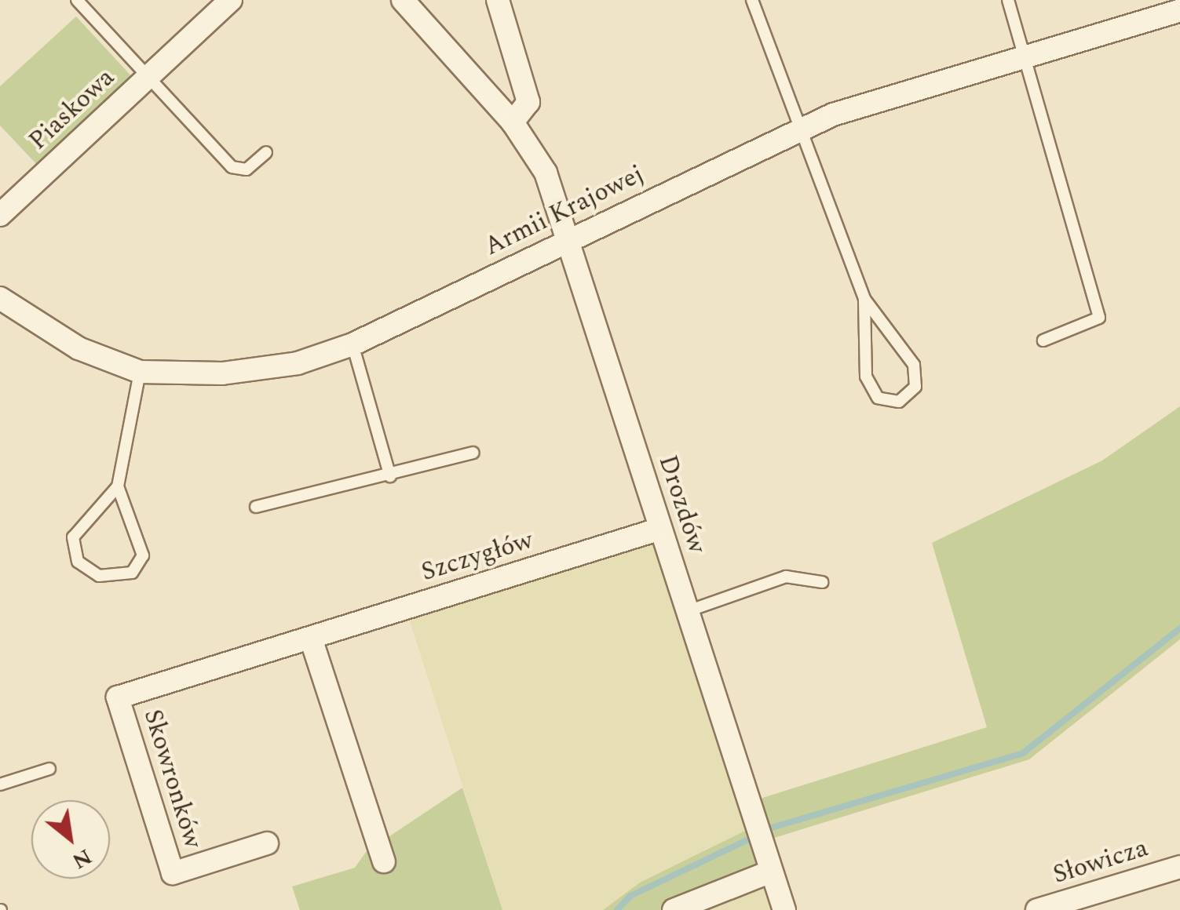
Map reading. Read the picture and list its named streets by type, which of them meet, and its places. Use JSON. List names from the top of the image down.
{
  "streets": {
    "street": [
      "Piaskowa",
      "Armii Krajowej",
      "Drozdów",
      "Szczygłów",
      "Skowronków",
      "Słowicza"
    ]
  },
  "crossings": [
    ["Armii Krajowej", "Drozdów"],
    ["Drozdów", "Szczygłów"],
    ["Szczygłów", "Skowronków"]
  ],
  "north": "bottom right"
}
